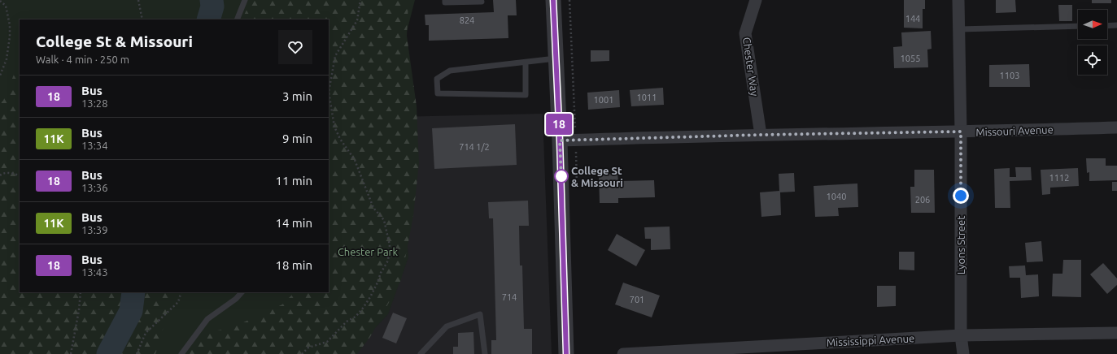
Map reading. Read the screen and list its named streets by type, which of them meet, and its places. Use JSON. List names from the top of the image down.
{
  "streets": {
    "street": [
      "Chester Way",
      "Missouri Avenue",
      "Lyons Street",
      "Mississippi Avenue"
    ]
  },
  "crossings": [
    ["Chester Way", "Missouri Avenue"],
    ["Missouri Avenue", "Lyons Street"],
    ["Lyons Street", "Mississippi Avenue"]
  ],
  "parks": ["Chester Park"],
  "places": ["College St & Missouri"],
  "lines": ["bus line 18"],
  "house_numbers": [
    "144",
    "824",
    "1055",
    "1103",
    "1011",
    "1001",
    "714 1/2",
    "1112",
    "1040",
    "206",
    "714",
    "701"
  ],
  "north": "right",
  "page": {
    "on_map": "18",
    "heading": ["College St & Missouri", "Walk · 4 min · 250 m"],
    "list": [
      {
        "mark": "18",
        "name": "Bus",
        "note": "13:28",
        "value": "3 min"
      },
      {
        "mark": "11K",
        "name": "Bus",
        "note": "13:34",
        "value": "9 min"
      },
      {
        "mark": "18",
        "name": "Bus",
        "note": "13:36",
        "value": "11 min"
      },
      {
        "mark": "11K",
        "name": "Bus",
        "note": "13:39",
        "value": "14 min"
      },
      {
        "mark": "18",
        "name": "Bus",
        "note": "13:43",
        "value": "18 min"
      }
    ]
  }
}
